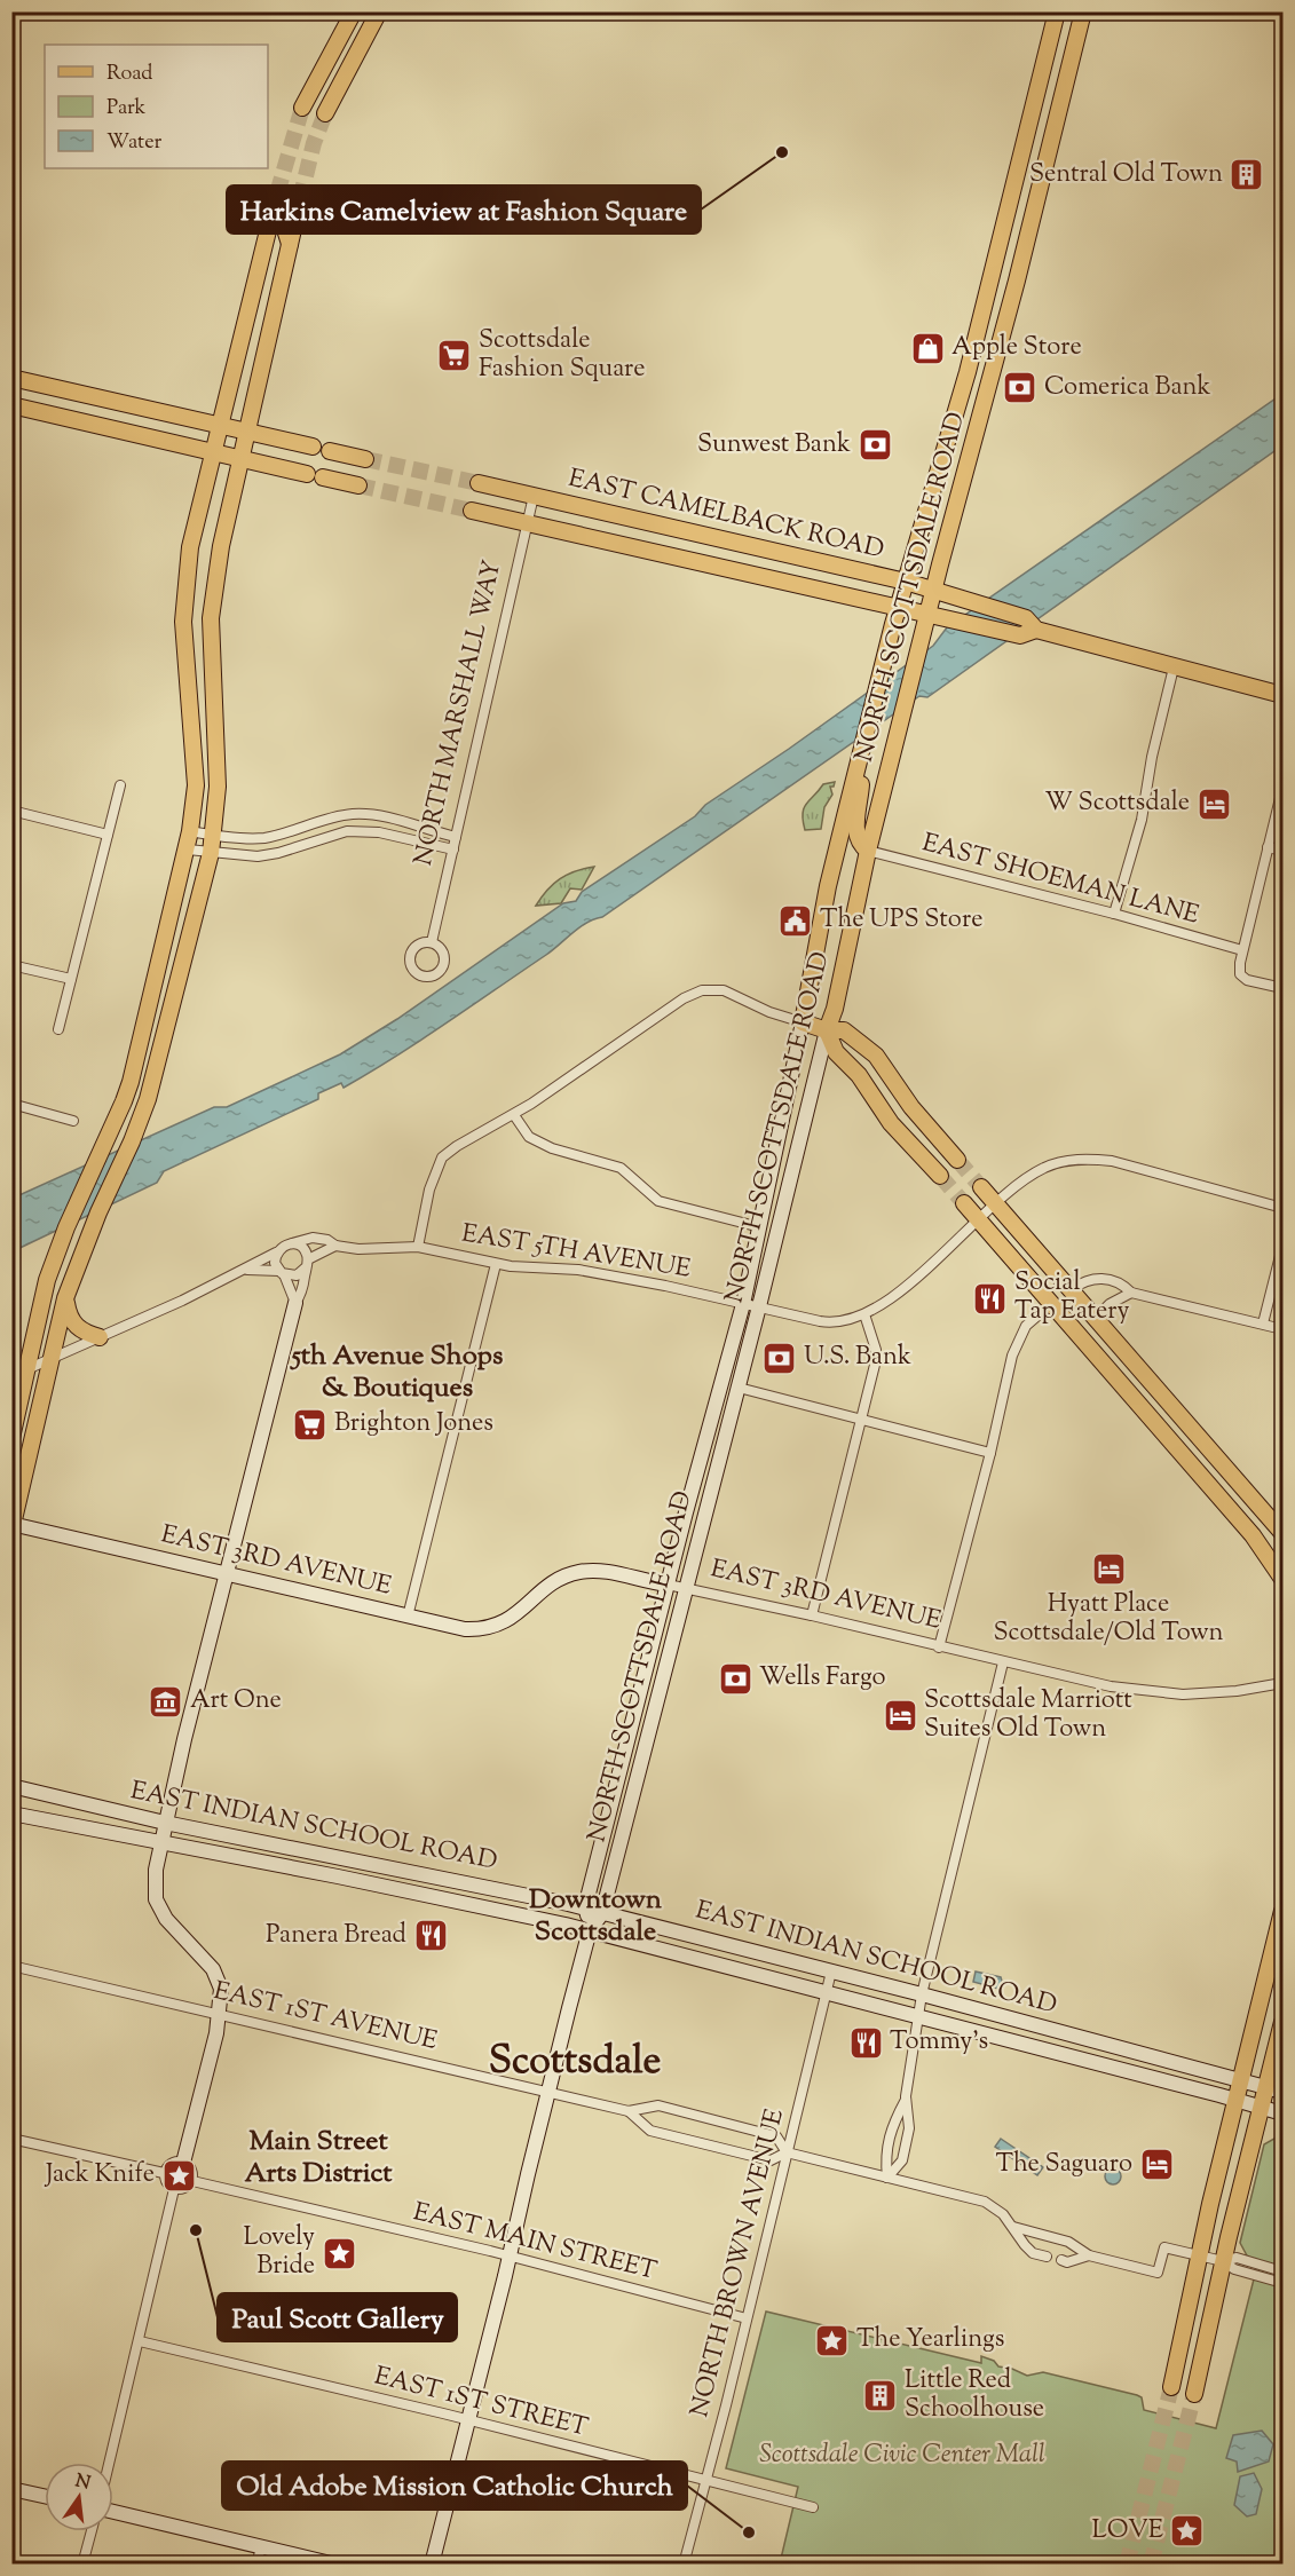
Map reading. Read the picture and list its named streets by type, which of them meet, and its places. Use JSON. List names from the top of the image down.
{
  "streets": {
    "main road": [
      "EAST CAMELBACK ROAD",
      "NORTH SCOTTSDALE ROAD",
      "EAST 3RD AVENUE",
      "EAST INDIAN SCHOOL ROAD"
    ],
    "street": [
      "NORTH MARSHALL WAY",
      "EAST SHOEMAN LANE",
      "EAST 5TH AVENUE",
      "EAST 1ST AVENUE",
      "EAST MAIN STREET",
      "NORTH BROWN AVENUE",
      "EAST 1ST STREET"
    ]
  },
  "crossings": [
    ["EAST CAMELBACK ROAD", "NORTH SCOTTSDALE ROAD"],
    ["EAST CAMELBACK ROAD", "NORTH MARSHALL WAY"],
    ["NORTH SCOTTSDALE ROAD", "EAST SHOEMAN LANE"],
    ["NORTH SCOTTSDALE ROAD", "EAST 5TH AVENUE"],
    ["NORTH SCOTTSDALE ROAD", "EAST 3RD AVENUE"],
    ["NORTH SCOTTSDALE ROAD", "EAST INDIAN SCHOOL ROAD"],
    ["NORTH SCOTTSDALE ROAD", "EAST 1ST AVENUE"],
    ["NORTH SCOTTSDALE ROAD", "EAST MAIN STREET"],
    ["NORTH SCOTTSDALE ROAD", "EAST 1ST STREET"],
    ["EAST INDIAN SCHOOL ROAD", "NORTH BROWN AVENUE"],
    ["EAST 1ST AVENUE", "NORTH BROWN AVENUE"],
    ["EAST MAIN STREET", "NORTH BROWN AVENUE"],
    ["NORTH BROWN AVENUE", "EAST 1ST STREET"]
  ],
  "districts": [
    "5th Avenue Shops & Boutiques",
    "Downtown Scottsdale",
    "Scottsdale",
    "Main Street Arts District"
  ],
  "parks": ["Scottsdale Civic Center Mall"],
  "places": {
    "other": ["Harkins Camelview at Fashion Square", "Paul Scott Gallery", "Old Adobe Mission Catholic Church"],
    "building": ["Sentral Old Town", "Little Red Schoolhouse"],
    "shop": ["Apple Store"],
    "supermarket": ["Scottsdale Fashion Square", "Brighton Jones"],
    "bank": [
      "Comerica Bank",
      "Sunwest Bank",
      "U.S. Bank",
      "Wells Fargo"
    ],
    "hotel": [
      "W Scottsdale",
      "Hyatt Place Scottsdale/Old Town",
      "Scottsdale Marriott Suites Old Town",
      "The Saguaro"
    ],
    "public building": ["The UPS Store"],
    "restaurant": ["Social Tap Eatery", "Panera Bread", "Tommy’s"],
    "museum": ["Art One"],
    "place": [
      "Jack Knife",
      "Lovely Bride",
      "The Yearlings",
      "LOVE"
    ]
  },
  "legend": ["Road", "Park", "Water"],
  "north": "top"
}
